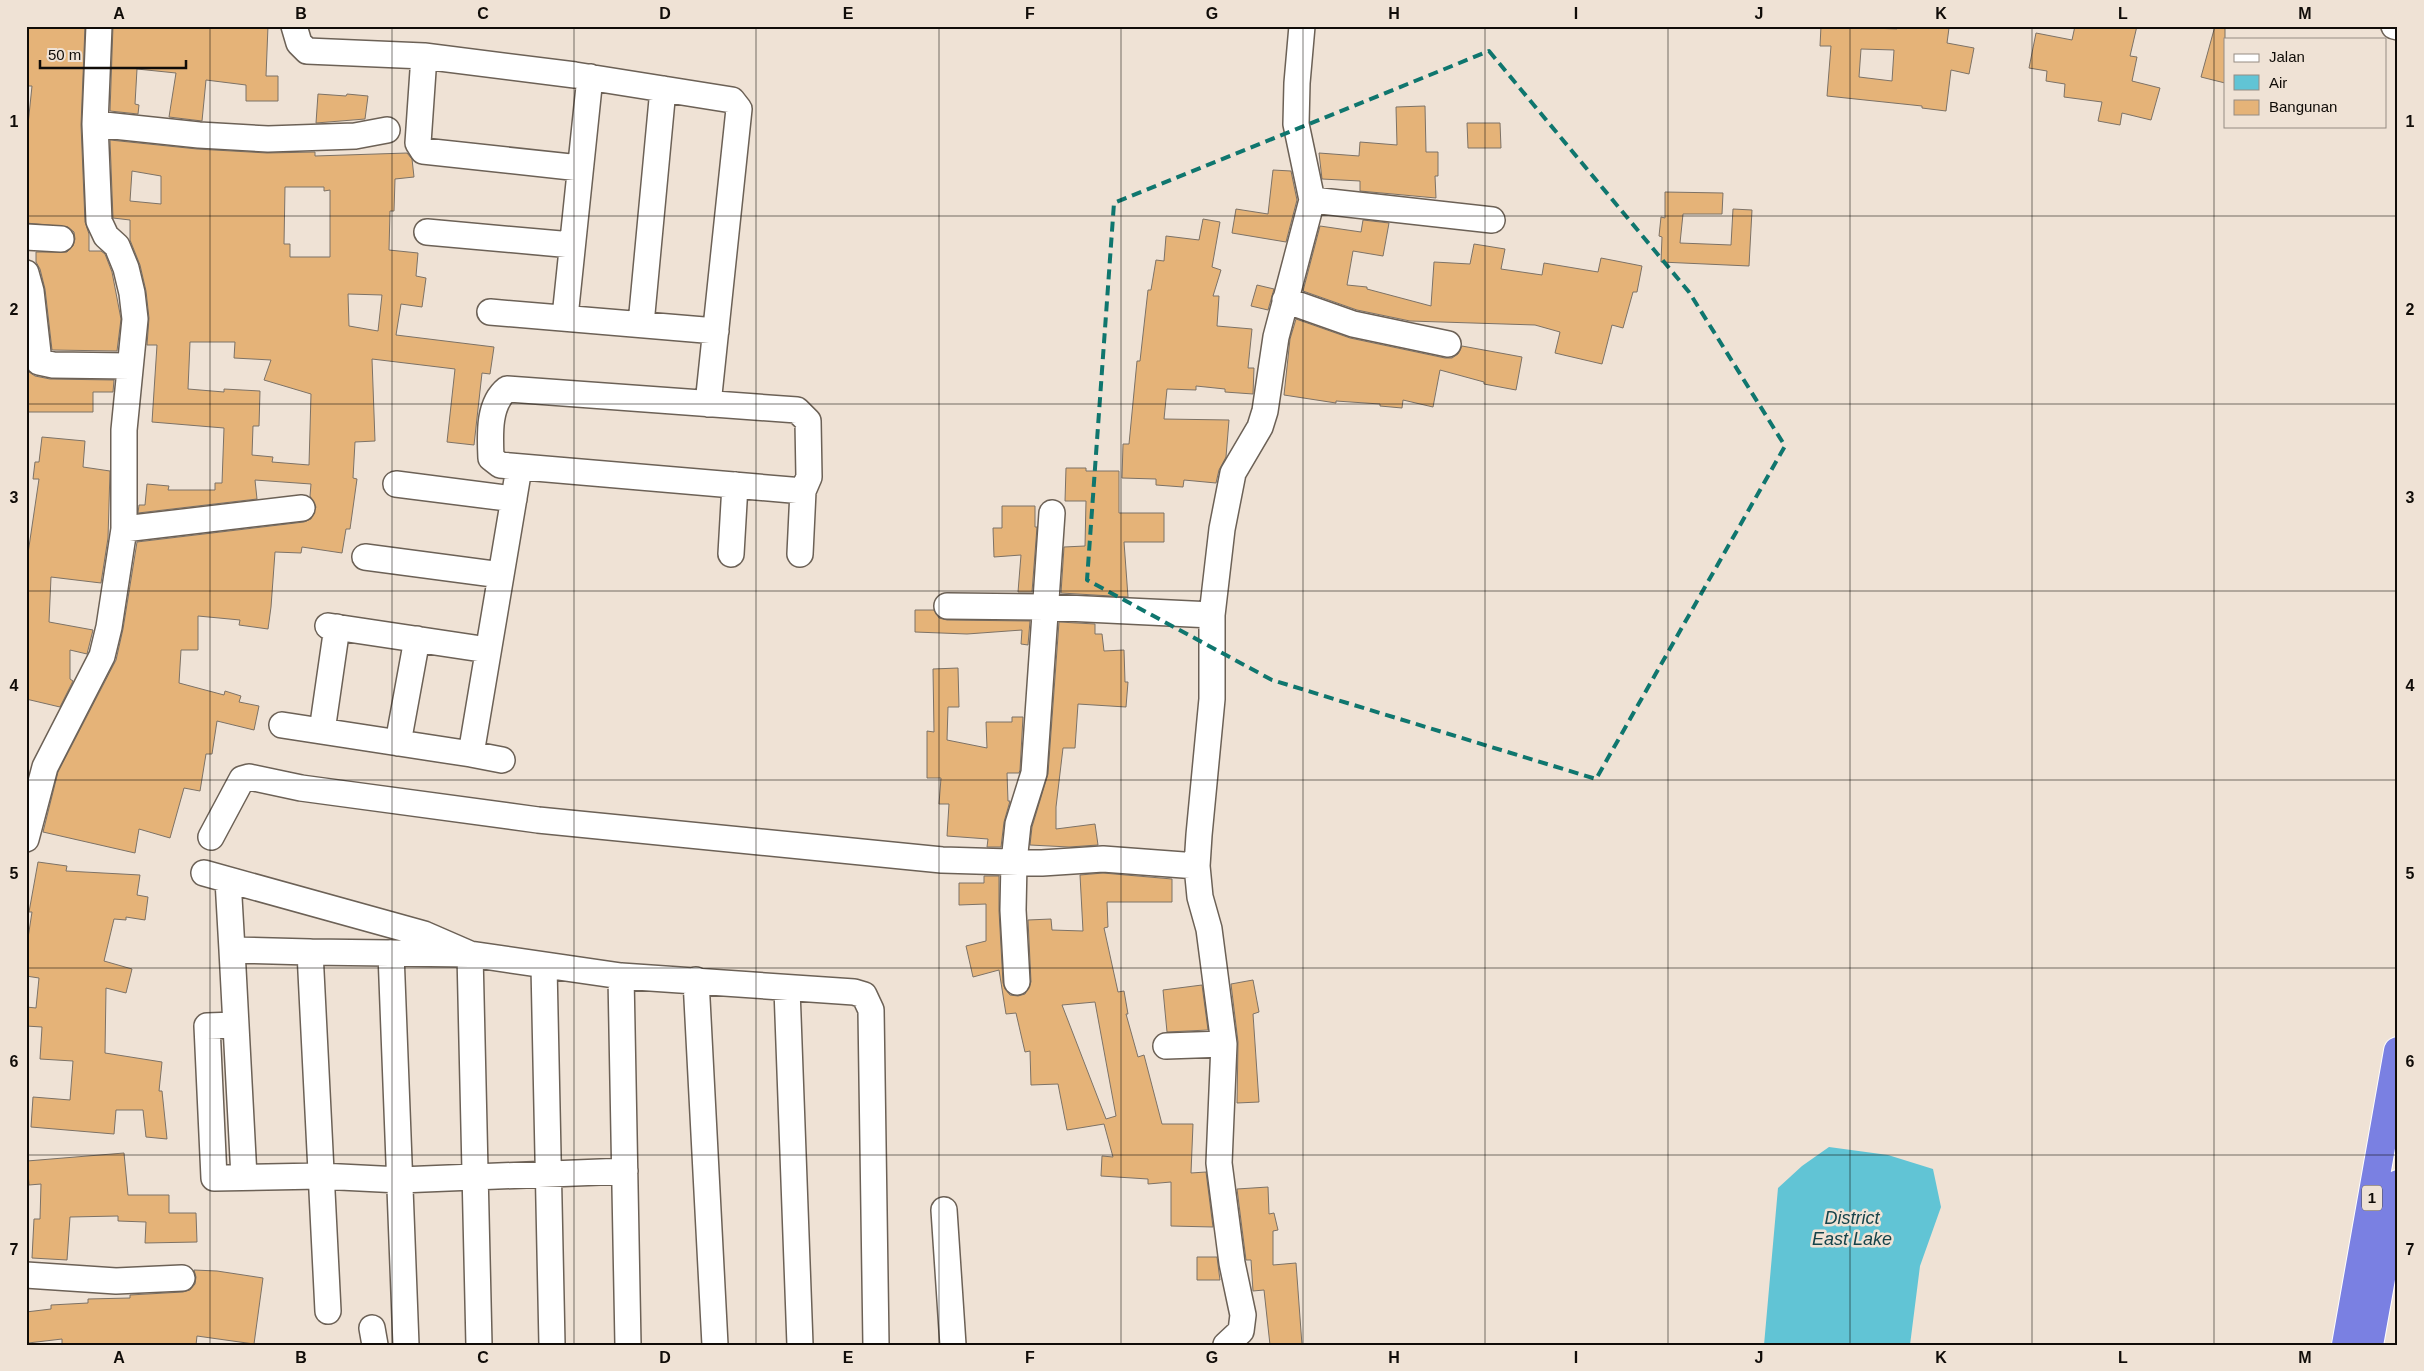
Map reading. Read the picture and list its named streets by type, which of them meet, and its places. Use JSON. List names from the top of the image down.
{
  "streets": {
    "highway": ["1"]
  },
  "water": ["District East Lake"],
  "legend": ["Jalan", "Air", "Bangunan"],
  "scale_bar": "50 m",
  "grid": {
    "columns": [
      "A",
      "B",
      "C",
      "D",
      "E",
      "F",
      "G",
      "H",
      "I",
      "J",
      "K",
      "L",
      "M"
    ],
    "rows": [
      "1",
      "2",
      "3",
      "4",
      "5",
      "6",
      "7"
    ]
  }
}
